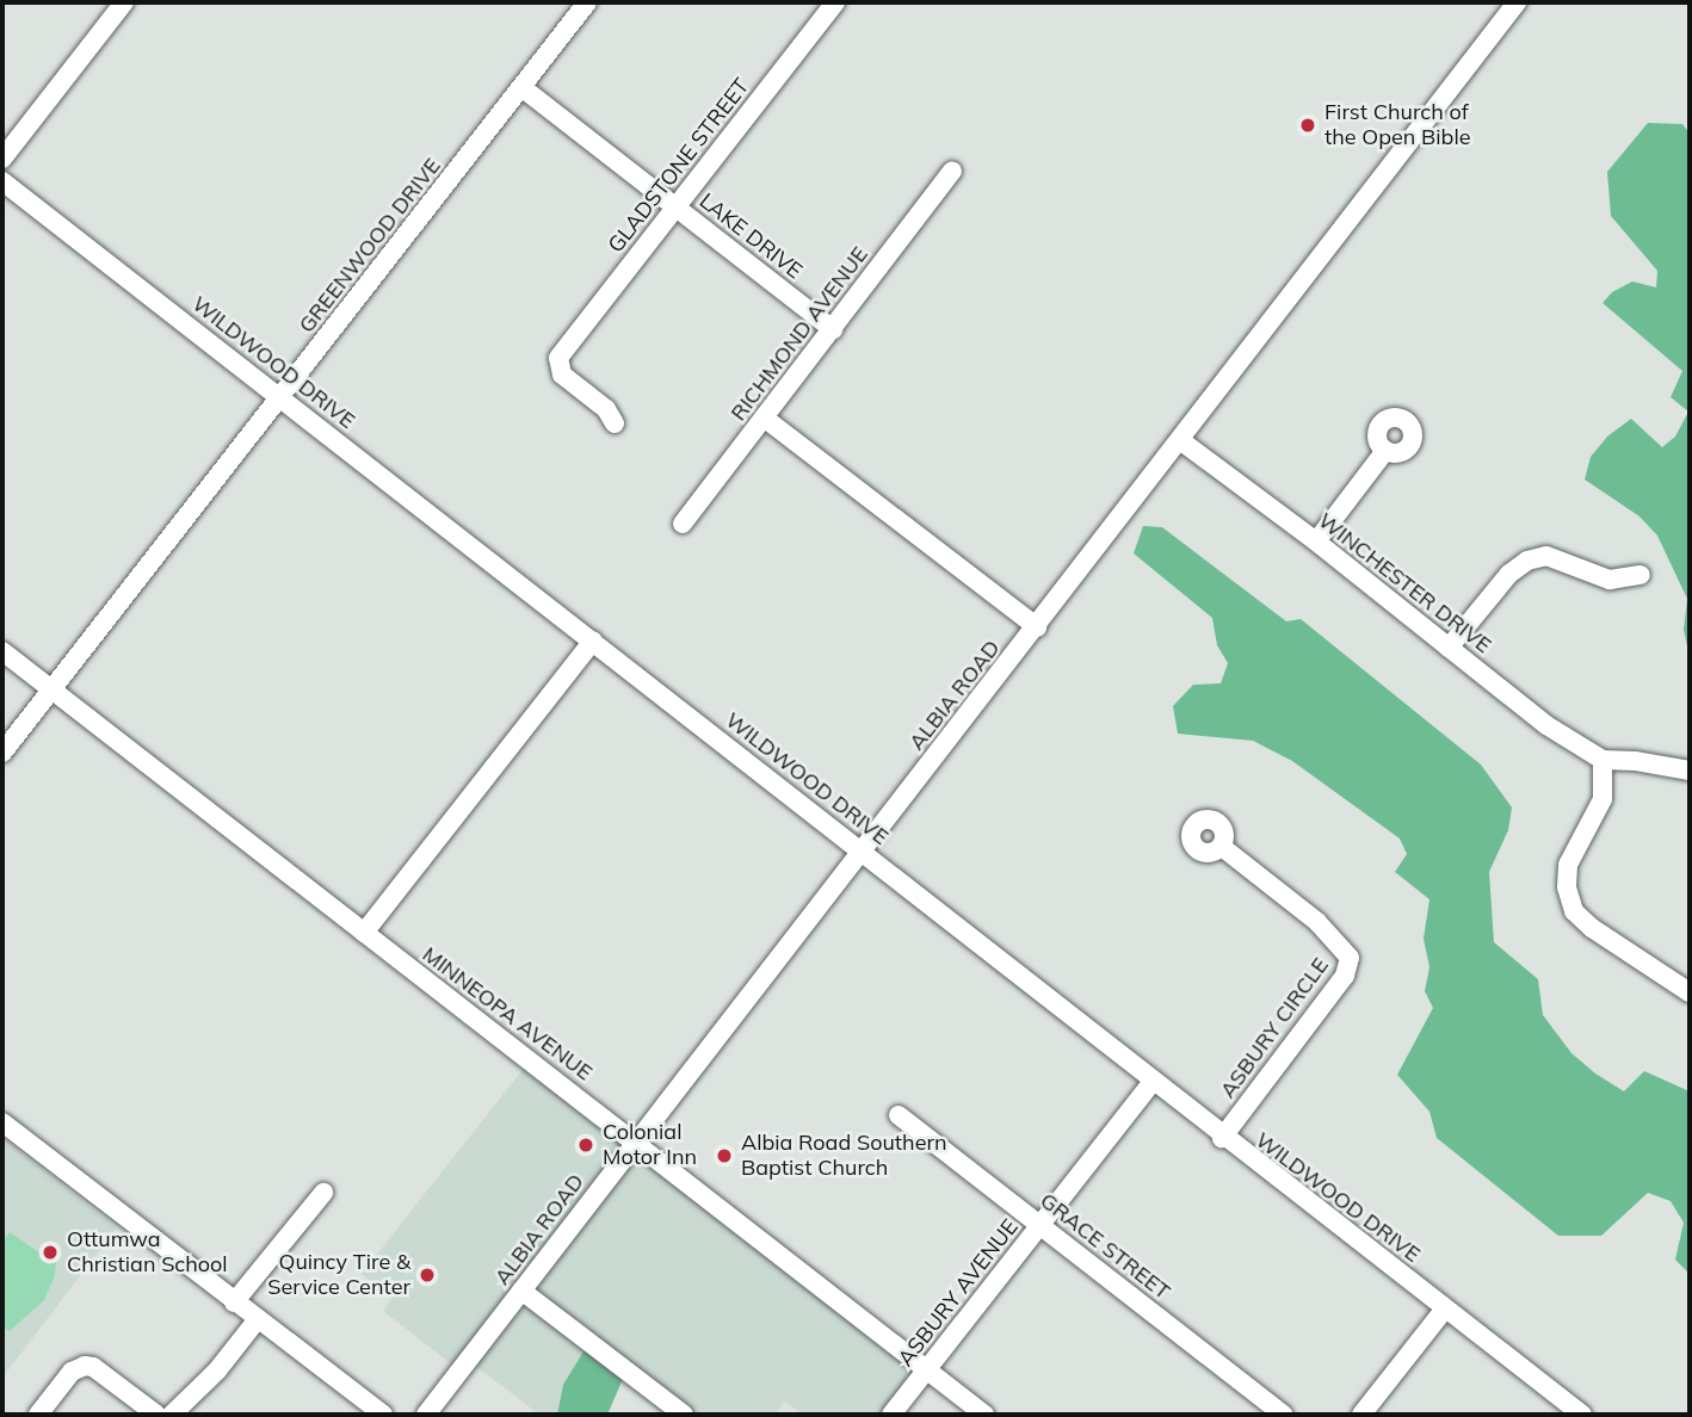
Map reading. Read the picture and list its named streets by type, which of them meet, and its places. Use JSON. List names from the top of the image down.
{
  "streets": {
    "street": [
      "GLADSTONE STREET",
      "LAKE DRIVE",
      "GREENWOOD DRIVE",
      "RICHMOND AVENUE",
      "WILDWOOD DRIVE",
      "WINCHESTER DRIVE",
      "ALBIA ROAD",
      "MINNEOPA AVENUE",
      "ASBURY CIRCLE",
      "GRACE STREET",
      "ASBURY AVENUE"
    ]
  },
  "crossings": [
    ["GLADSTONE STREET", "LAKE DRIVE"],
    ["LAKE DRIVE", "GREENWOOD DRIVE"],
    ["LAKE DRIVE", "RICHMOND AVENUE"],
    ["GREENWOOD DRIVE", "WILDWOOD DRIVE"],
    ["GREENWOOD DRIVE", "MINNEOPA AVENUE"],
    ["WILDWOOD DRIVE", "ALBIA ROAD"],
    ["WILDWOOD DRIVE", "ASBURY CIRCLE"],
    ["WILDWOOD DRIVE", "ASBURY AVENUE"],
    ["WINCHESTER DRIVE", "ALBIA ROAD"],
    ["ALBIA ROAD", "MINNEOPA AVENUE"],
    ["MINNEOPA AVENUE", "ASBURY AVENUE"],
    ["GRACE STREET", "ASBURY AVENUE"]
  ],
  "places": [
    "First Church of the Open Bible",
    "Colonial Motor Inn",
    "Albia Road Southern Baptist Church",
    "Ottumwa Christian School",
    "Quincy Tire & Service Center"
  ]
}
